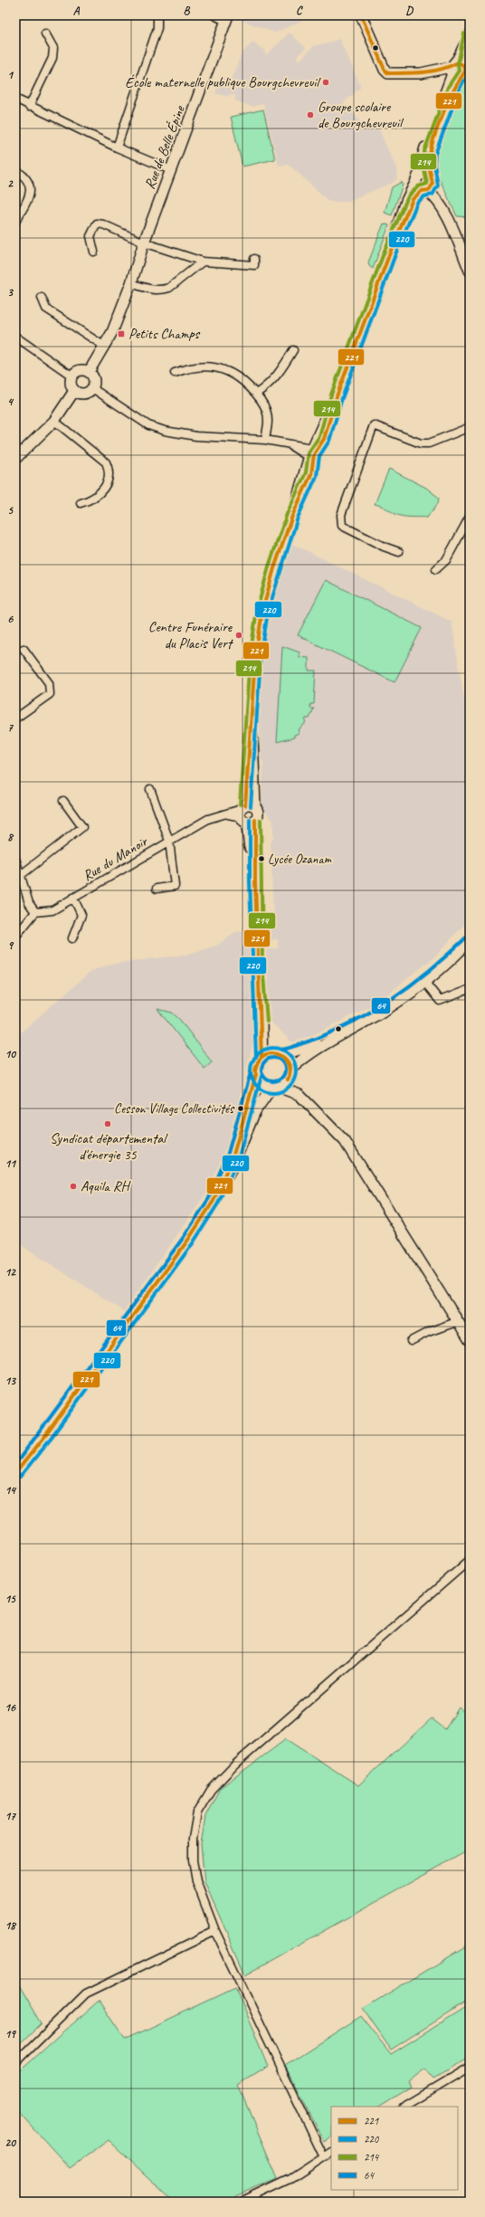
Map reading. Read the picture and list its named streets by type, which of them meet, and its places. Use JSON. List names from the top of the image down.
{
  "streets": {
    "main road": ["Rue de Belle Épine"],
    "street": ["Rue du Manoir"]
  },
  "places": {
    "other": [
      "École maternelle publique Bourgchevreuil",
      "Groupe scolaire de Bourgchevreuil",
      "Centre Funéraire du Placis Vert",
      "Lycée Ozanam",
      "Cesson Village Collectivités",
      "Syndicat départemental d'énergie 35",
      "Aquila RH"
    ],
    "transit": ["Petits Champs"]
  },
  "lines": [
    "transit line 221",
    "transit line 214",
    "transit line 220",
    "transit line 64"
  ],
  "legend": [
    "221",
    "220",
    "214",
    "64"
  ],
  "grid": {
    "columns": [
      "A",
      "B",
      "C",
      "D"
    ],
    "rows": [
      "1",
      "2",
      "3",
      "4",
      "5",
      "6",
      "7",
      "8",
      "9",
      "10",
      "11",
      "12",
      "13",
      "14",
      "15",
      "16",
      "17",
      "18",
      "19",
      "20"
    ]
  }
}
